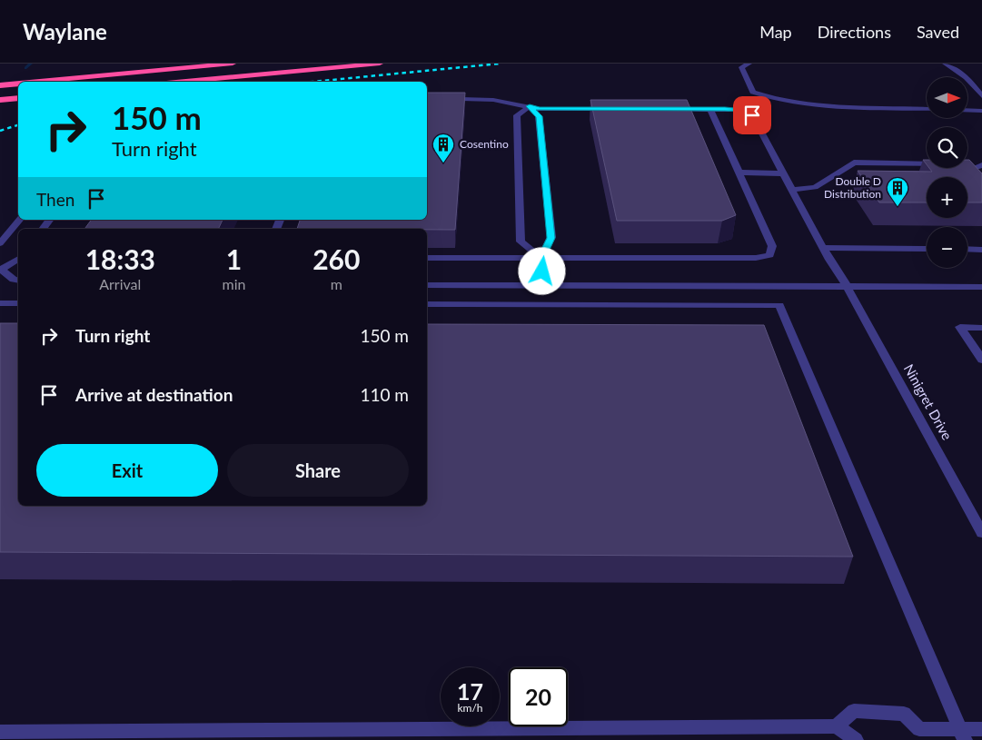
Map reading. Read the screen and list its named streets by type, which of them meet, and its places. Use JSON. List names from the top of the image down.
{
  "streets": {
    "street": ["Ninigret Drive"]
  },
  "places": {
    "building": ["Cosentino", "Double D Distribution"]
  },
  "north": "right",
  "page": {
    "header": "Waylane",
    "nav": ["Map", "Directions", "Saved"],
    "map_buttons": ["+", "−"],
    "turn": ["150 m", "Turn right"],
    "then": "Then",
    "eta": [
      "18:33",
      "Arrival",
      "1",
      "min",
      "260",
      "m"
    ],
    "list": [
      {
        "name": "Turn right",
        "value": "150 m"
      },
      {
        "name": "Arrive at destination",
        "value": "110 m"
      }
    ],
    "buttons": ["Exit", "Share"],
    "speed": "17 km/h",
    "limit": "20"
  }
}
